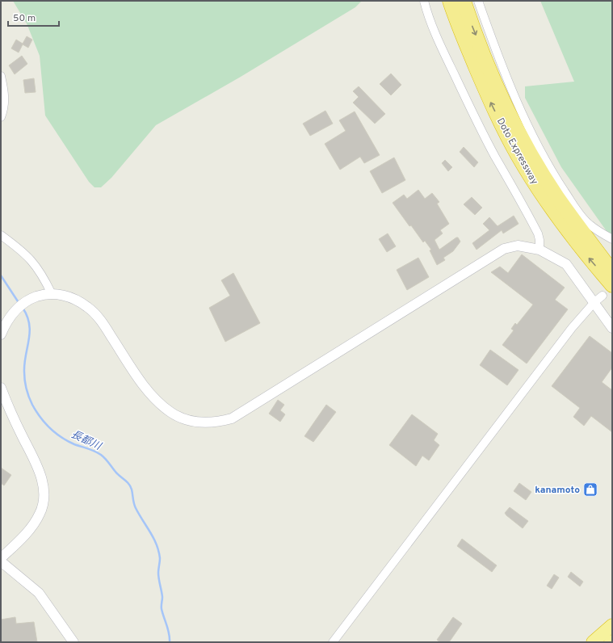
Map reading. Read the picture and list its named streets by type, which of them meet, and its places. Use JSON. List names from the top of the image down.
{
  "streets": {
    "highway": ["Doto Expressway"]
  },
  "water": ["長都川"],
  "places": {
    "shop": ["kanamoto"]
  },
  "scale_bar": "50 m"
}
